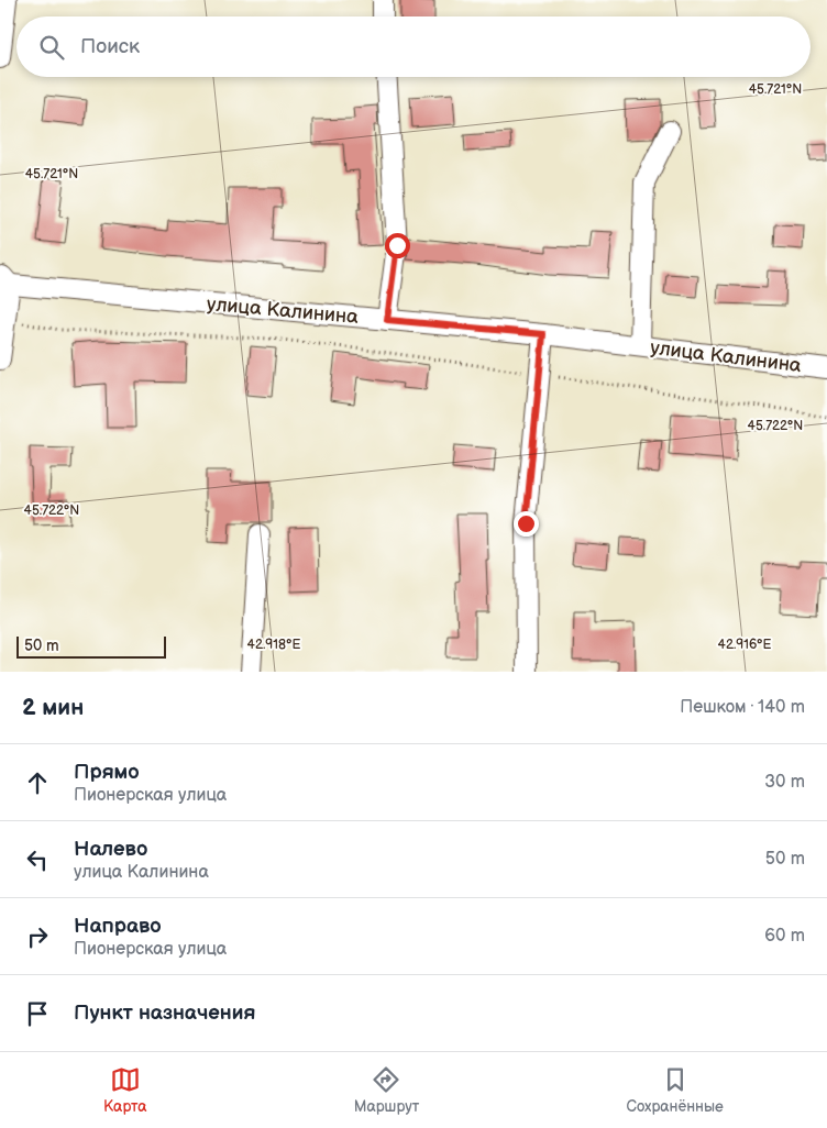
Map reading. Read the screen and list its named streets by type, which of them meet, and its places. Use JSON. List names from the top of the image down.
{
  "streets": {
    "street": ["улица Калинина"]
  },
  "scale_bar": "50 m",
  "page": {
    "search": "Поиск",
    "scale": "50 m",
    "heading": ["2 мин", "Пешком · 140 m"],
    "list": [
      ["Прямо", "Пионерская улица", "30 m"],
      ["Налево", "улица Калинина", "50 m"],
      ["Направо", "Пионерская улица", "60 m"],
      "Пункт назначения"
    ],
    "nav": ["Карта", "Маршрут", "Сохранённые"]
  },
  "coordinates": [
    "45.721°N",
    "45.722°N",
    "42.918°E",
    "42.916°E"
  ]
}
